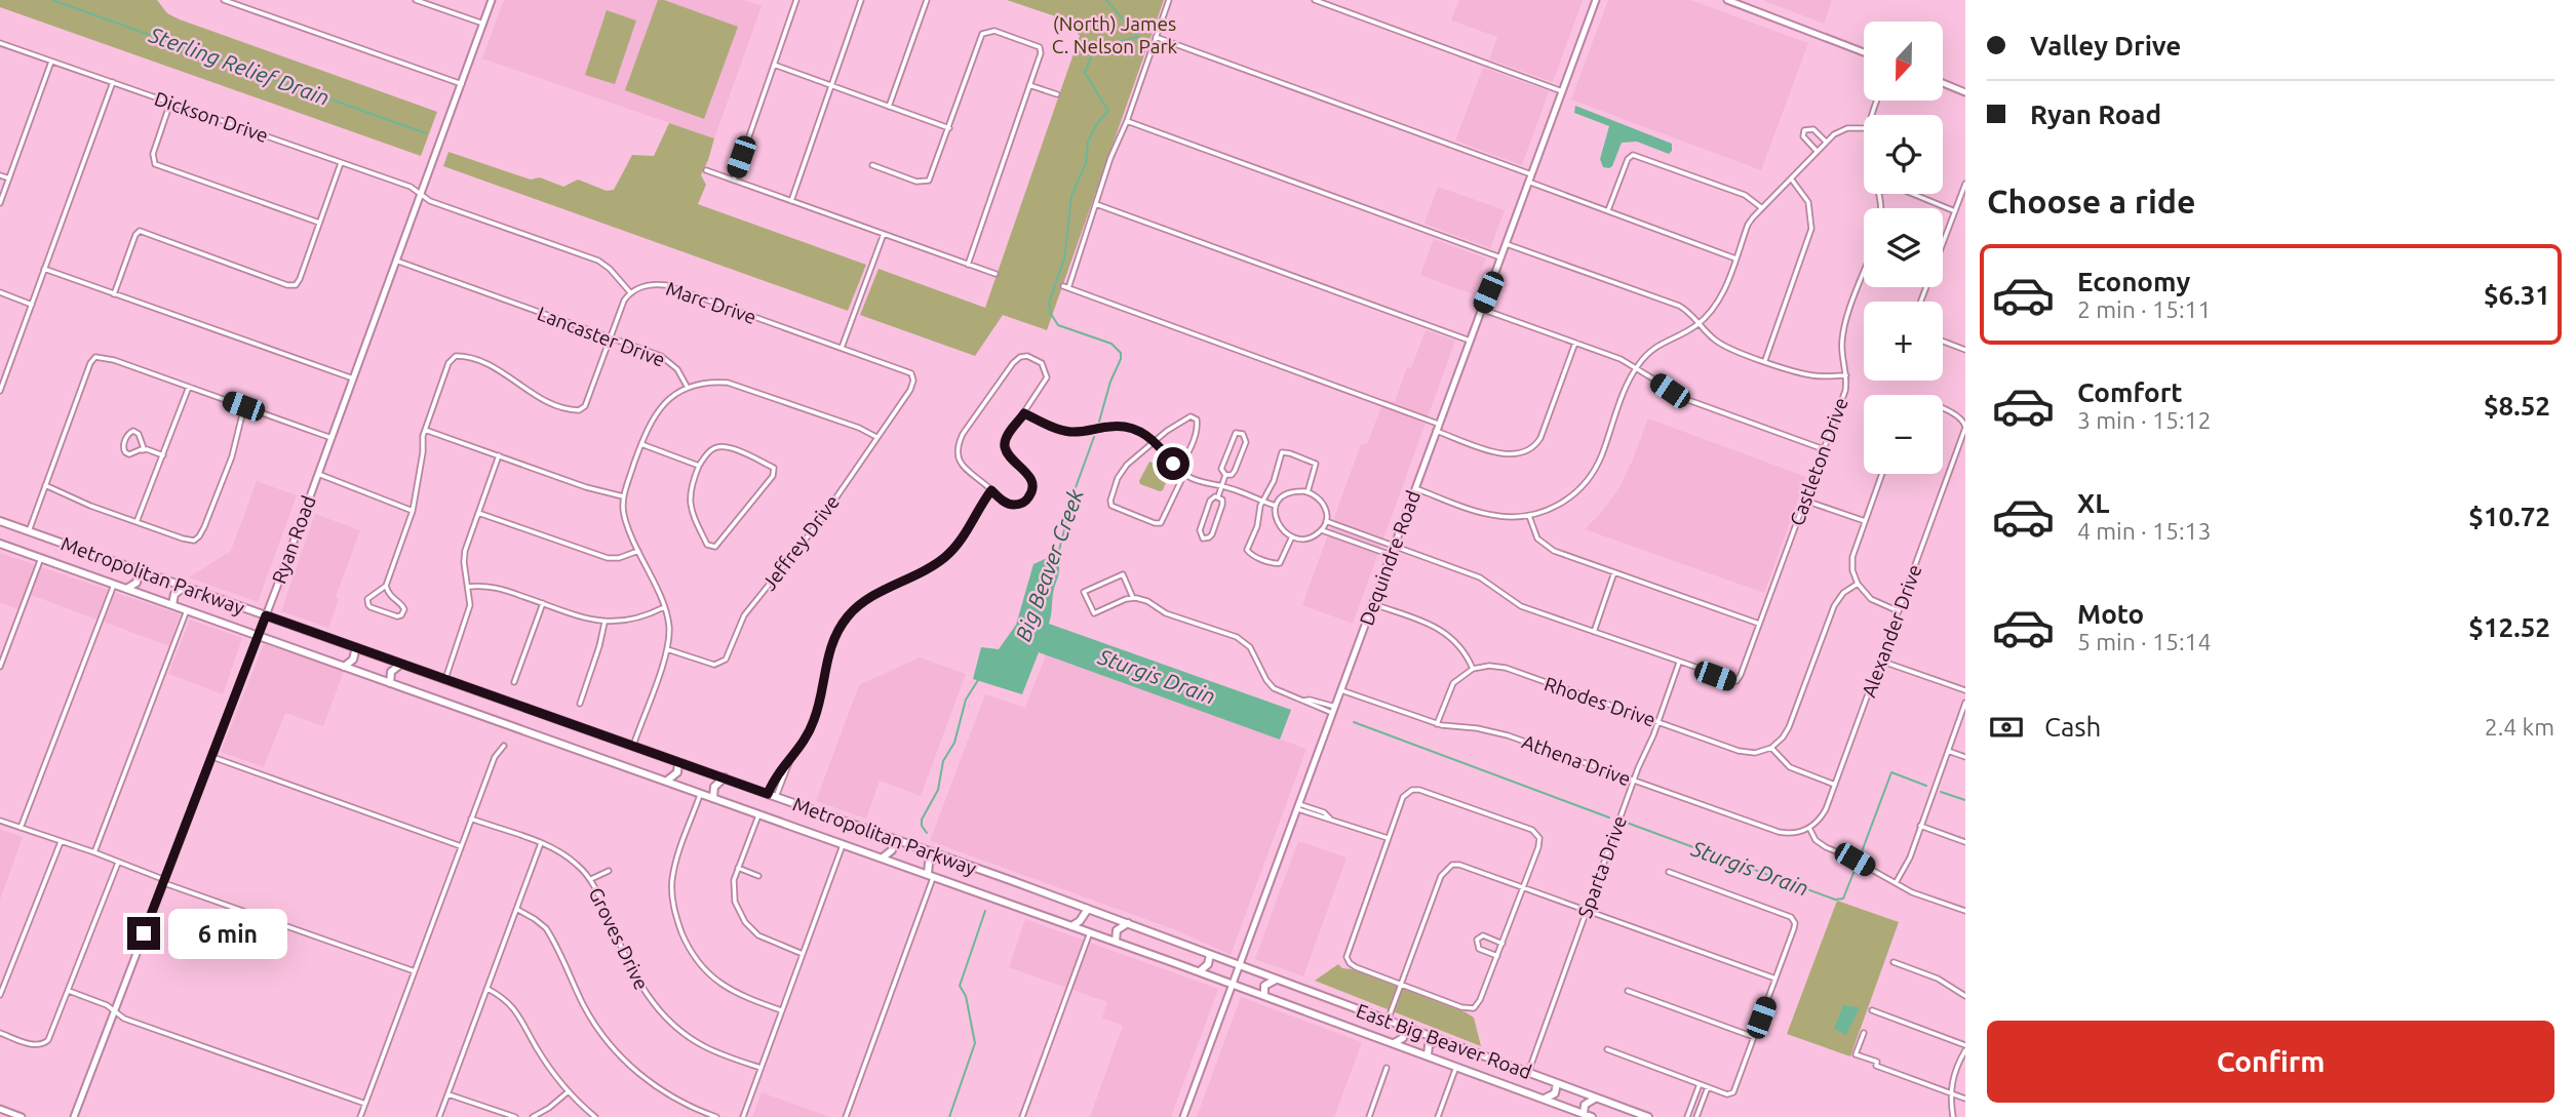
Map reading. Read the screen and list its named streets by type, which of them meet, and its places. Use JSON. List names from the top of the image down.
{
  "streets": {
    "main road": [
      "Ryan Road",
      "Dequindre Road",
      "Metropolitan Parkway",
      "East Big Beaver Road"
    ],
    "street": [
      "Dickson Drive",
      "Marc Drive",
      "Lancaster Drive",
      "Castleton Drive",
      "Jeffrey Drive",
      "Alexander Drive",
      "Rhodes Drive",
      "Athena Drive",
      "Sparta Drive",
      "Groves Drive"
    ]
  },
  "crossings": [
    ["Dickson Drive", "Marc Drive"],
    ["Dickson Drive", "Ryan Road"],
    ["Marc Drive", "Jeffrey Drive"],
    ["Lancaster Drive", "Ryan Road"],
    ["Castleton Drive", "Sparta Drive"],
    ["Ryan Road", "Metropolitan Parkway"],
    ["Dequindre Road", "Metropolitan Parkway"],
    ["Dequindre Road", "Athena Drive"],
    ["Dequindre Road", "East Big Beaver Road"],
    ["Metropolitan Parkway", "East Big Beaver Road"],
    ["Alexander Drive", "Athena Drive"],
    ["Rhodes Drive", "Sparta Drive"],
    ["Athena Drive", "Sparta Drive"],
    ["Sparta Drive", "East Big Beaver Road"]
  ],
  "water": ["Sterling Relief Drain", "Big Beaver Creek", "Sturgis Drain"],
  "parks": ["(North) James C. Nelson Park"],
  "north": "bottom",
  "page": {
    "banner": ["Valley Drive", "Ryan Road"],
    "map_buttons": ["+", "−"],
    "heading": "Choose a ride",
    "list": [
      {
        "name": "Economy",
        "note": "2 min · 15:11",
        "value": "$6.31"
      },
      {
        "name": "Comfort",
        "note": "3 min · 15:12",
        "value": "$8.52"
      },
      {
        "name": "XL",
        "note": "4 min · 15:13",
        "value": "$10.72"
      },
      {
        "name": "Moto",
        "note": "5 min · 15:14",
        "value": "$12.52"
      }
    ],
    "pay": ["Cash", "2.4 km"],
    "bubble": "6 min",
    "buttons": "Confirm"
  }
}
